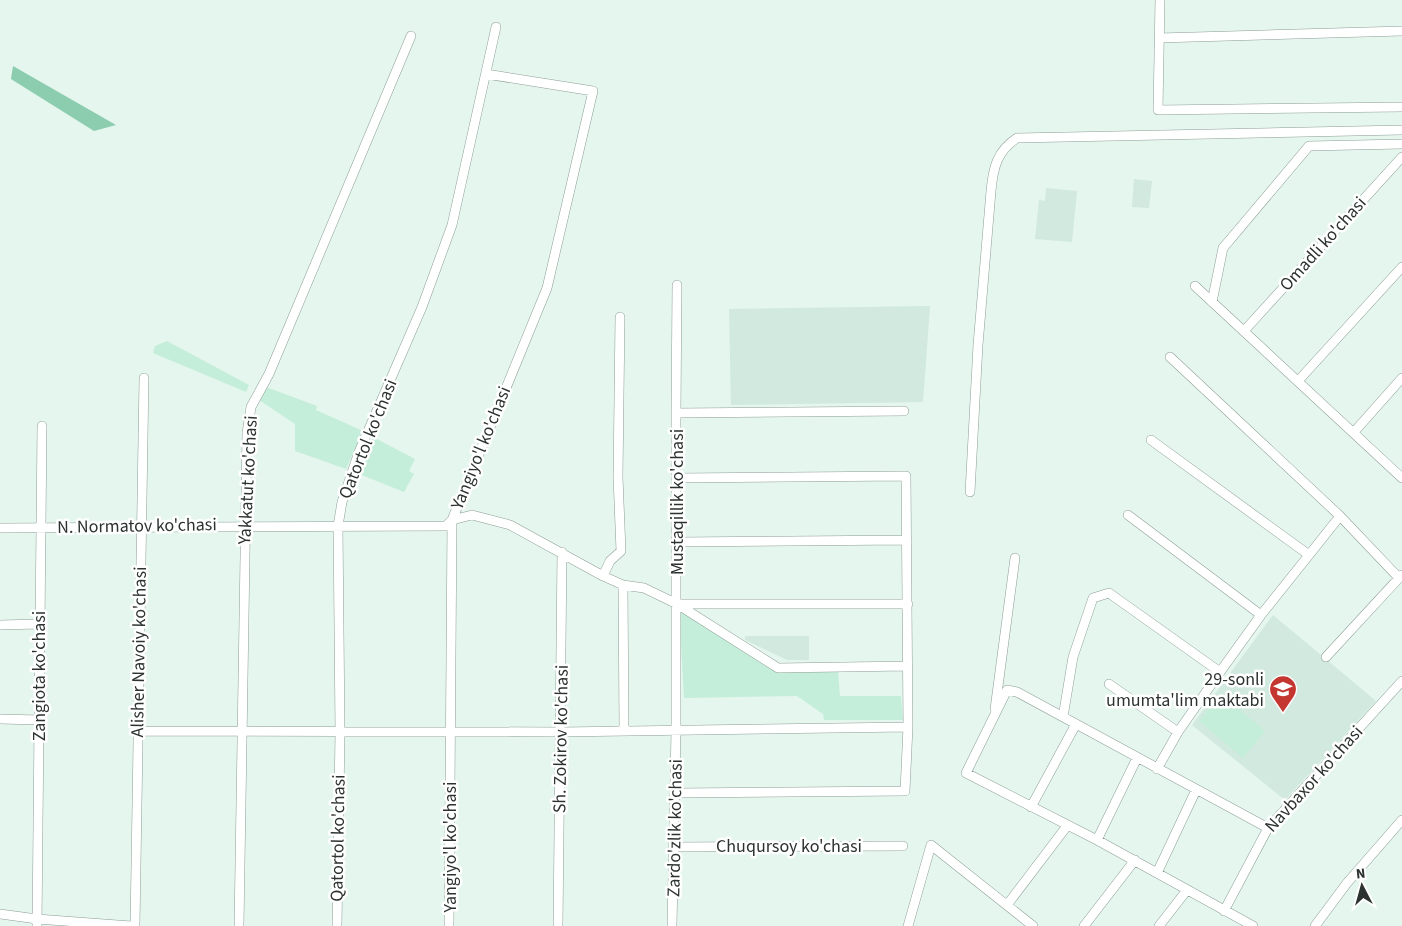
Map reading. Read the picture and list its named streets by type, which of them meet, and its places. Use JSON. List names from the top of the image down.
{
  "streets": {
    "street": [
      "Omadli ko'chasi",
      "Qatortol ko'chasi",
      "Yangiyo'l ko'chasi",
      "Yakkatut ko'chasi",
      "Mustaqillik ko'chasi",
      "N. Normatov ko'chasi",
      "Alisher Navoiy ko'chasi",
      "Zangiota ko'chasi",
      "Sh. Zokirov ko'chasi",
      "Navbaxor ko'chasi",
      "Zardo'zlik ko'chasi",
      "Chuqursoy ko'chasi"
    ]
  },
  "crossings": [
    ["Qatortol ko'chasi", "Yangiyo'l ko'chasi"],
    ["Qatortol ko'chasi", "N. Normatov ko'chasi"],
    ["Yangiyo'l ko'chasi", "N. Normatov ko'chasi"],
    ["Yakkatut ko'chasi", "N. Normatov ko'chasi"],
    ["Mustaqillik ko'chasi", "Zardo'zlik ko'chasi"],
    ["N. Normatov ko'chasi", "Alisher Navoiy ko'chasi"],
    ["N. Normatov ko'chasi", "Zangiota ko'chasi"],
    ["Zardo'zlik ko'chasi", "Chuqursoy ko'chasi"]
  ],
  "places": {
    "school or university": ["29-sonli umumta'lim maktabi"]
  },
  "north": "top"
}
